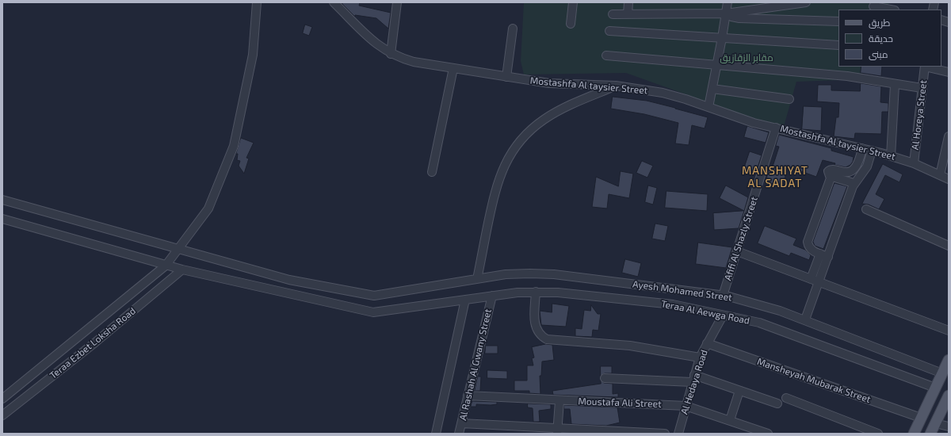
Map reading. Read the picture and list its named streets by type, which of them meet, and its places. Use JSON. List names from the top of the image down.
{
  "streets": {
    "street": [
      "Mostashfa Al taysier Street",
      "Al Horeya Street",
      "Afifi Al Shazly Street",
      "Ayesh Mohamed Street",
      "Teraa Al Aewga Road",
      "Teraa Ezbet Loksha Road",
      "Al Rashah Al Gwany Street",
      "Mansheyah Mubarak Street",
      "Al Hedaya Road",
      "Moustafa Ali Street"
    ]
  },
  "crossings": [
    ["Mostashfa Al taysier Street", "Al Horeya Street"],
    ["Mostashfa Al taysier Street", "Afifi Al Shazly Street"],
    ["Afifi Al Shazly Street", "Ayesh Mohamed Street"],
    ["Ayesh Mohamed Street", "Teraa Ezbet Loksha Road"],
    ["Teraa Al Aewga Road", "Teraa Ezbet Loksha Road"],
    ["Teraa Al Aewga Road", "Al Rashah Al Gwany Street"],
    ["Teraa Al Aewga Road", "Al Hedaya Road"],
    ["Al Rashah Al Gwany Street", "Moustafa Ali Street"],
    ["Mansheyah Mubarak Street", "Al Hedaya Road"],
    ["Al Hedaya Road", "Moustafa Ali Street"]
  ],
  "districts": ["MANSHIYAT AL SADAT"],
  "parks": ["مقابر الزقازيق"],
  "legend": ["طريق", "حديقة", "مبنى"]
}
